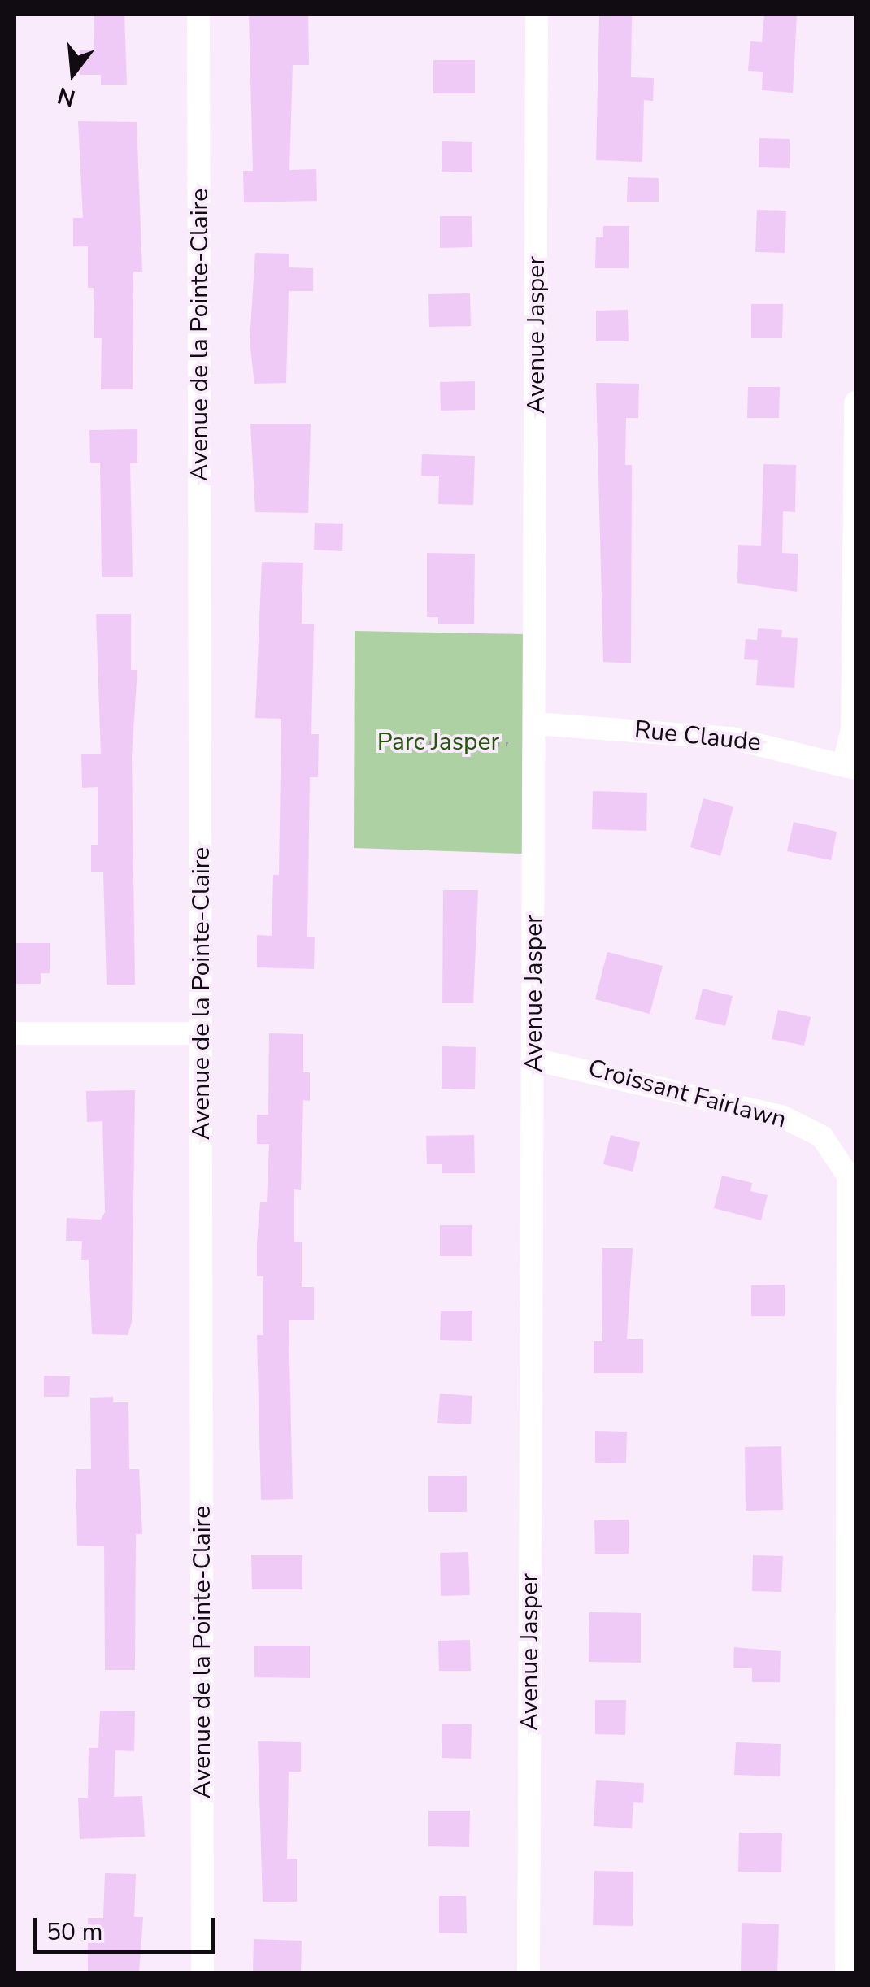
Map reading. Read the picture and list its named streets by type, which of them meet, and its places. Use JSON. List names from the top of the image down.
{
  "streets": {
    "street": [
      "Avenue de la Pointe-Claire",
      "Avenue Jasper",
      "Rue Claude",
      "Croissant Fairlawn"
    ]
  },
  "crossings": [
    ["Avenue Jasper", "Rue Claude"],
    ["Avenue Jasper", "Croissant Fairlawn"]
  ],
  "parks": ["Parc Jasper"],
  "scale_bar": "50 m",
  "north": "bottom"
}
